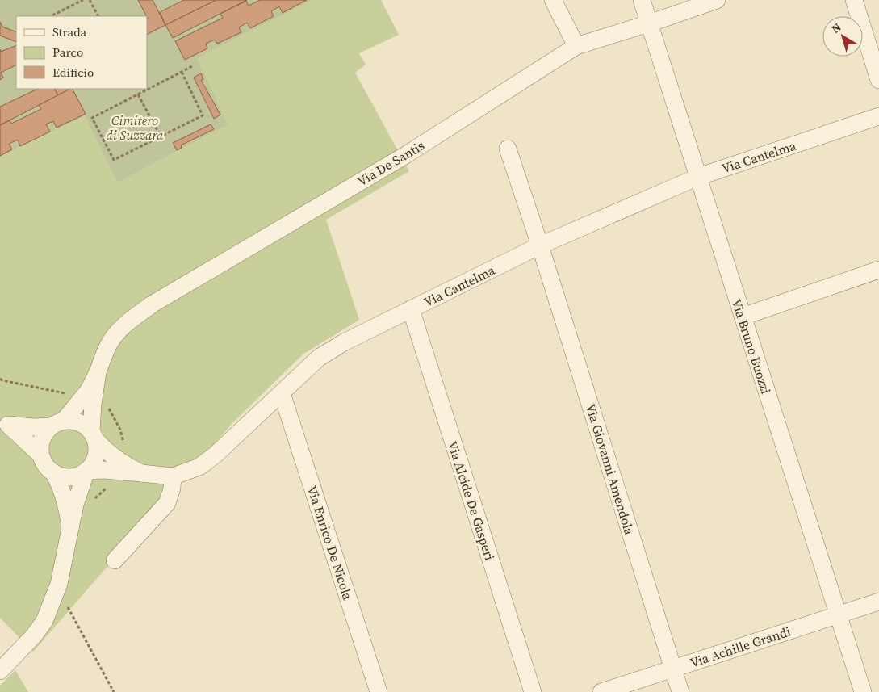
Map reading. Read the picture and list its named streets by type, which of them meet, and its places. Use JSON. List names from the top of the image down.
{
  "streets": {
    "street": [
      "Via Cantelma",
      "Via De Santis",
      "Via Bruno Buozzi",
      "Via Giovanni Amendola",
      "Via Alcide De Gasperi",
      "Via Enrico De Nicola",
      "Via Achille Grandi"
    ]
  },
  "crossings": [
    ["Via Cantelma", "Via Bruno Buozzi"],
    ["Via Cantelma", "Via Giovanni Amendola"],
    ["Via Cantelma", "Via Alcide De Gasperi"],
    ["Via Cantelma", "Via Enrico De Nicola"],
    ["Via De Santis", "Via Bruno Buozzi"],
    ["Via Bruno Buozzi", "Via Achille Grandi"],
    ["Via Giovanni Amendola", "Via Achille Grandi"]
  ],
  "parks": ["Cimitero di Suzzara"],
  "legend": ["Strada", "Parco", "Edificio"],
  "north": "top left"
}
